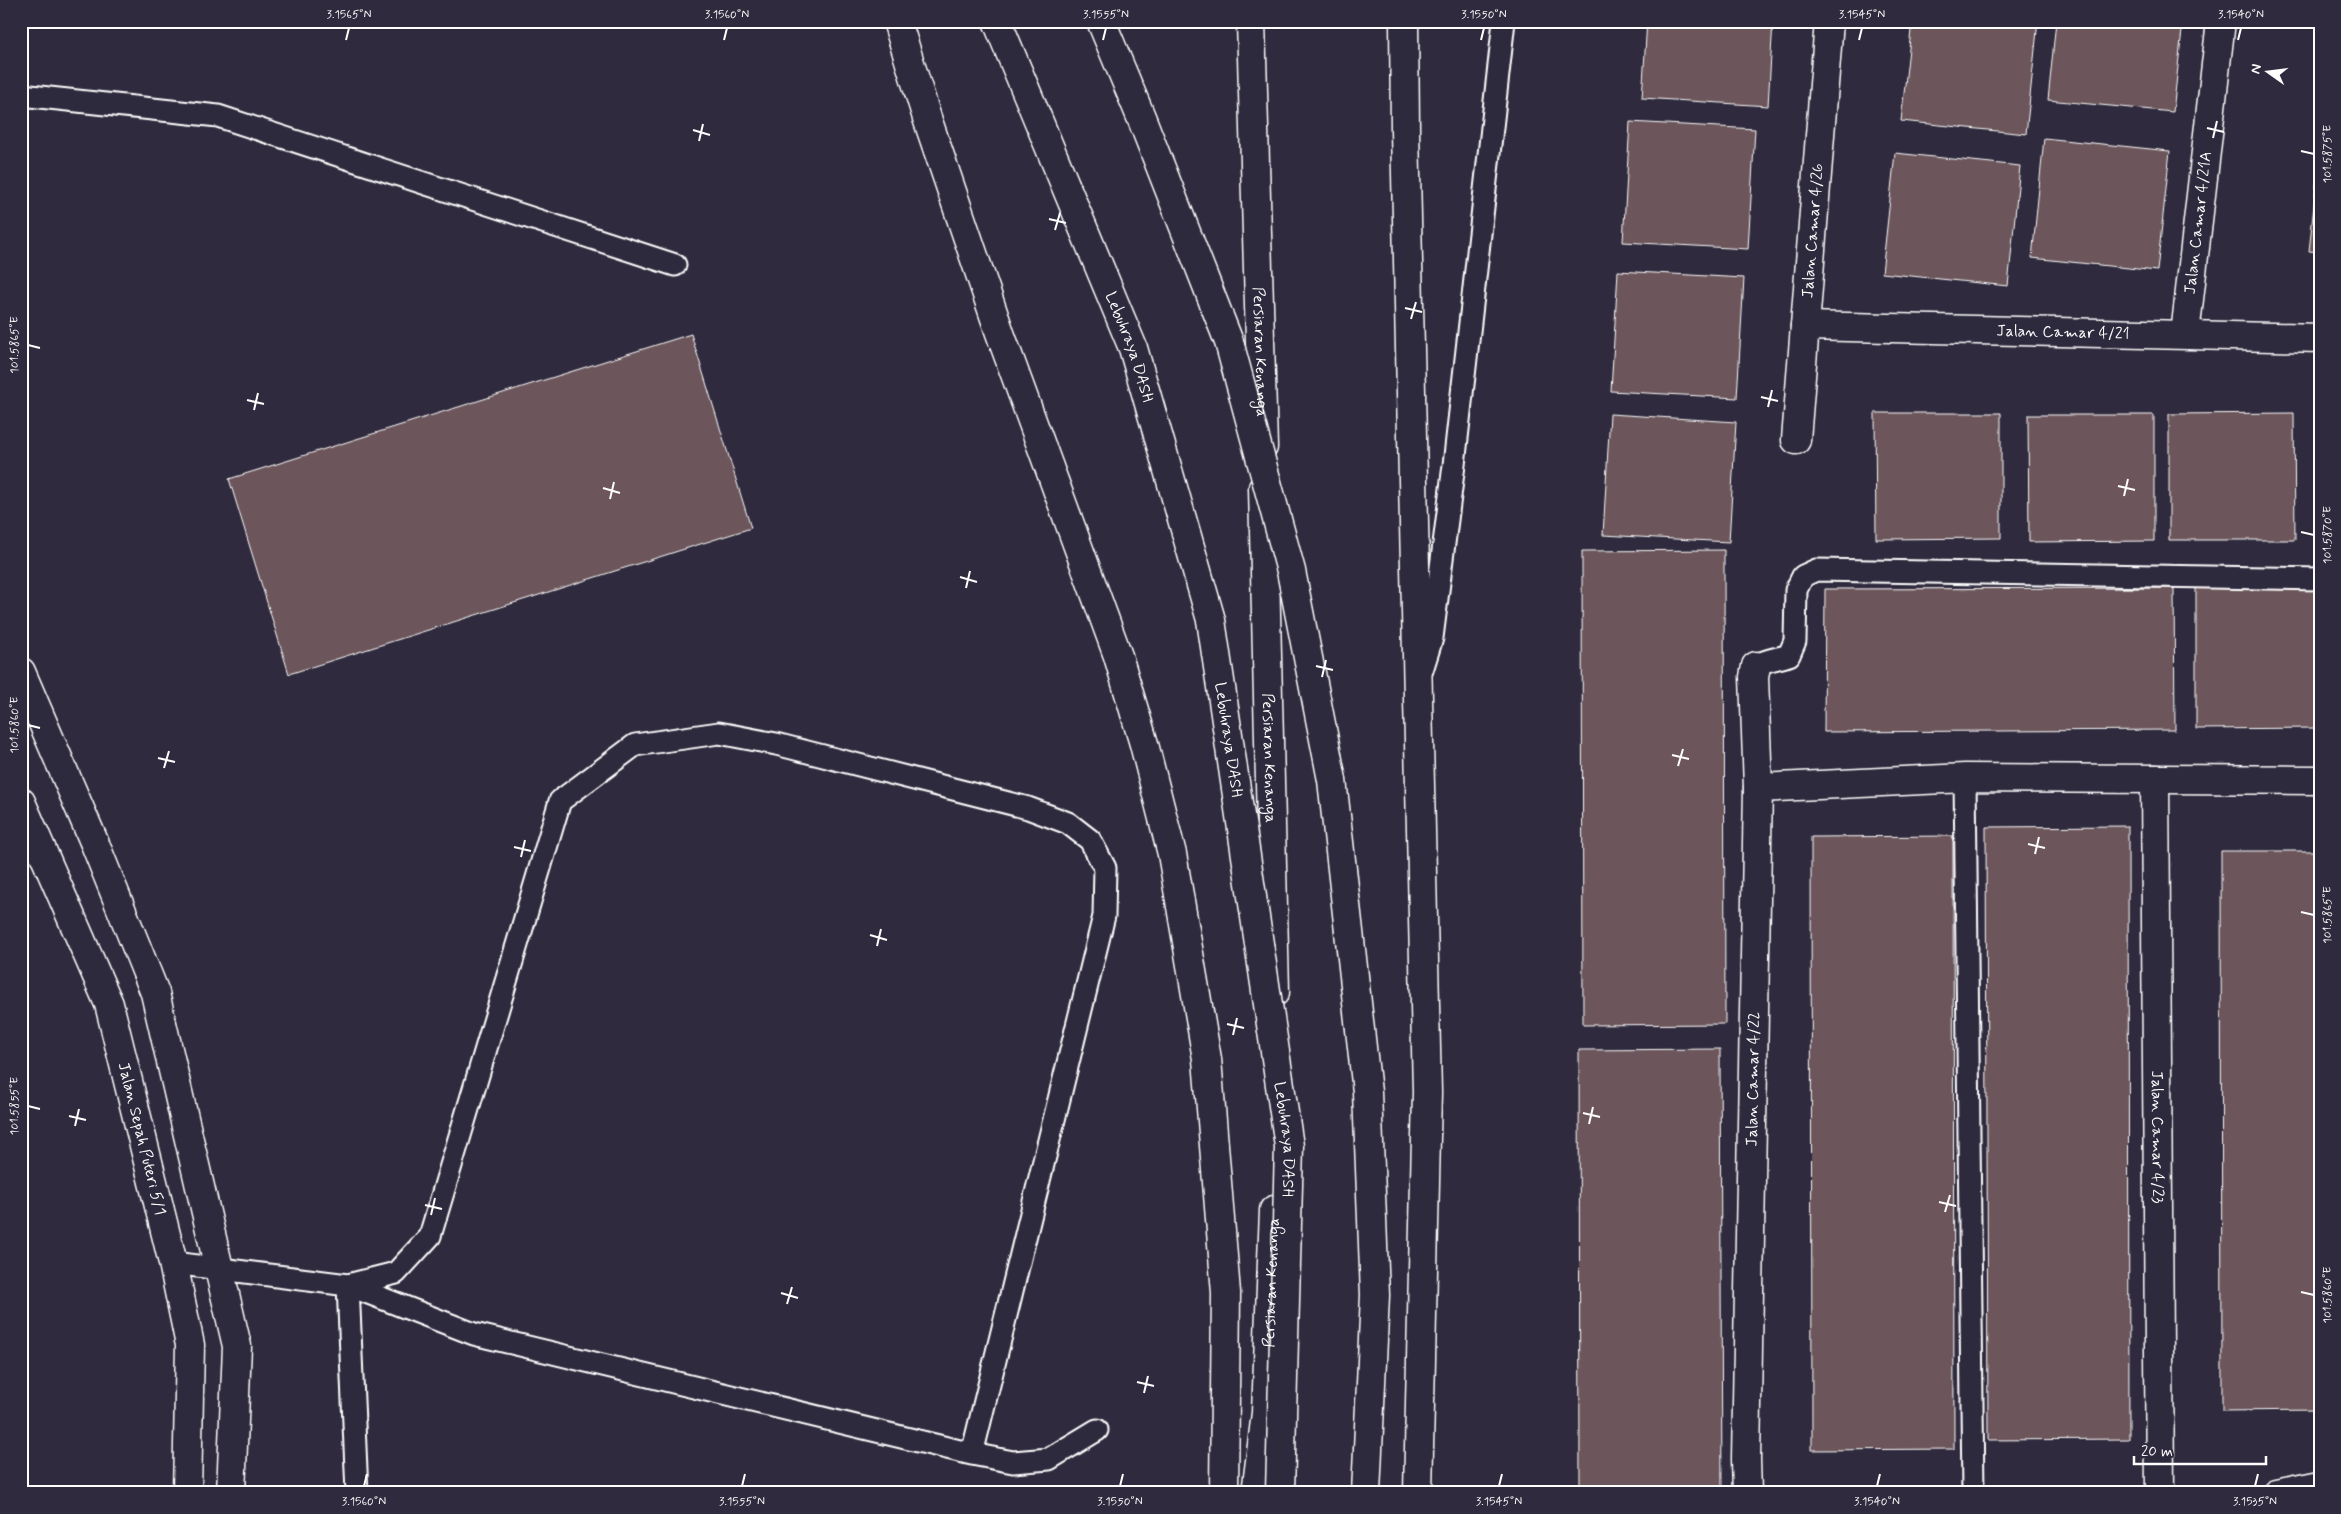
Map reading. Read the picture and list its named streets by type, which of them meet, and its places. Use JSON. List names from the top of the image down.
{
  "streets": {
    "main road": [
      "Jalan Camar 4/21A",
      "Jalan Camar 4/26",
      "Jalan Camar 4/21",
      "Lebuhraya DASH",
      "Persiaran Kenanga",
      "Jalan Camar 4/22",
      "Jalan Camar 4/23",
      "Jalan Sepah Puteri 5/1"
    ]
  },
  "crossings": [
    ["Jalan Camar 4/21A", "Jalan Camar 4/21"],
    ["Jalan Camar 4/26", "Jalan Camar 4/21"]
  ],
  "scale_bar": "20 m",
  "north": "left",
  "coordinates": [
    "3.1565°N",
    "3.1560°N",
    "3.1555°N",
    "3.1550°N",
    "3.1545°N",
    "3.1540°N",
    "101.5875°E",
    "101.5865°E",
    "101.5870°E",
    "101.5860°E",
    "101.5855°E",
    "3.1535°N"
  ]
}
